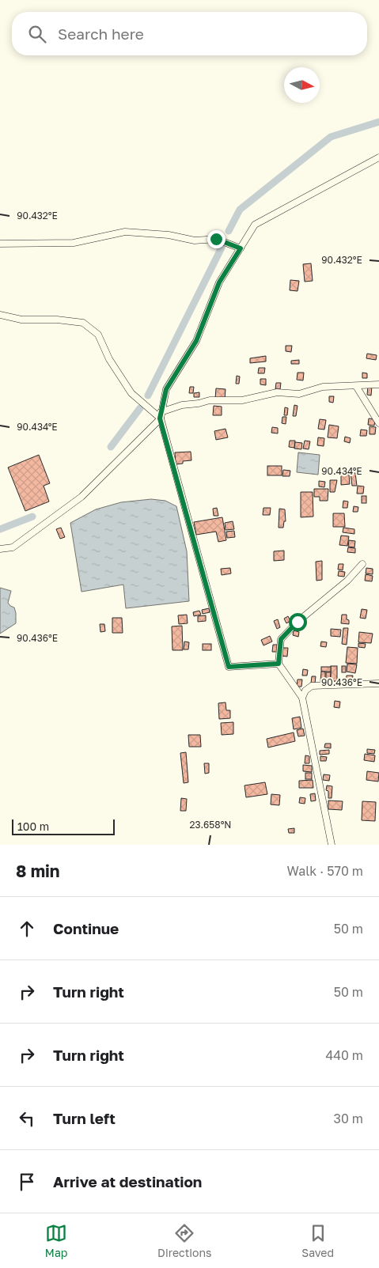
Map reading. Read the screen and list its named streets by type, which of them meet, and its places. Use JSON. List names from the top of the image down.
{
  "scale_bar": "100 m",
  "north": "right",
  "page": {
    "search": "Search here",
    "scale": "100 m",
    "heading": ["8 min", "Walk · 570 m"],
    "list": [
      ["Continue", "50 m"],
      ["Turn right", "50 m"],
      ["Turn right", "440 m"],
      ["Turn left", "30 m"],
      "Arrive at destination"
    ],
    "nav": ["Map", "Directions", "Saved"]
  },
  "coordinates": [
    "90.432°E",
    "90.434°E",
    "90.436°E",
    "23.658°N"
  ]
}
